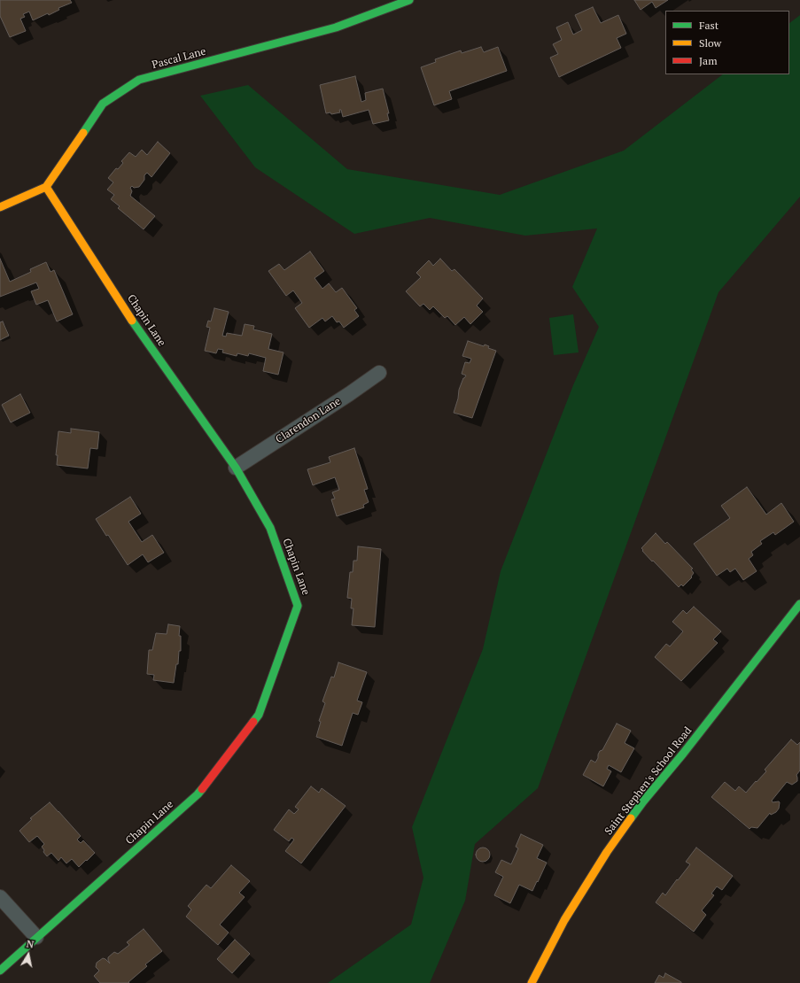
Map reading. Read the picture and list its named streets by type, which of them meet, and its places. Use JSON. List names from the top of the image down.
{
  "streets": {
    "street": [
      "Pascal Lane",
      "Chapin Lane",
      "Clarendon Lane",
      "Saint Stephen's School Road"
    ]
  },
  "crossings": [
    ["Pascal Lane", "Chapin Lane"],
    ["Chapin Lane", "Clarendon Lane"]
  ],
  "legend": ["Fast", "Slow", "Jam"],
  "north": "top"
}
